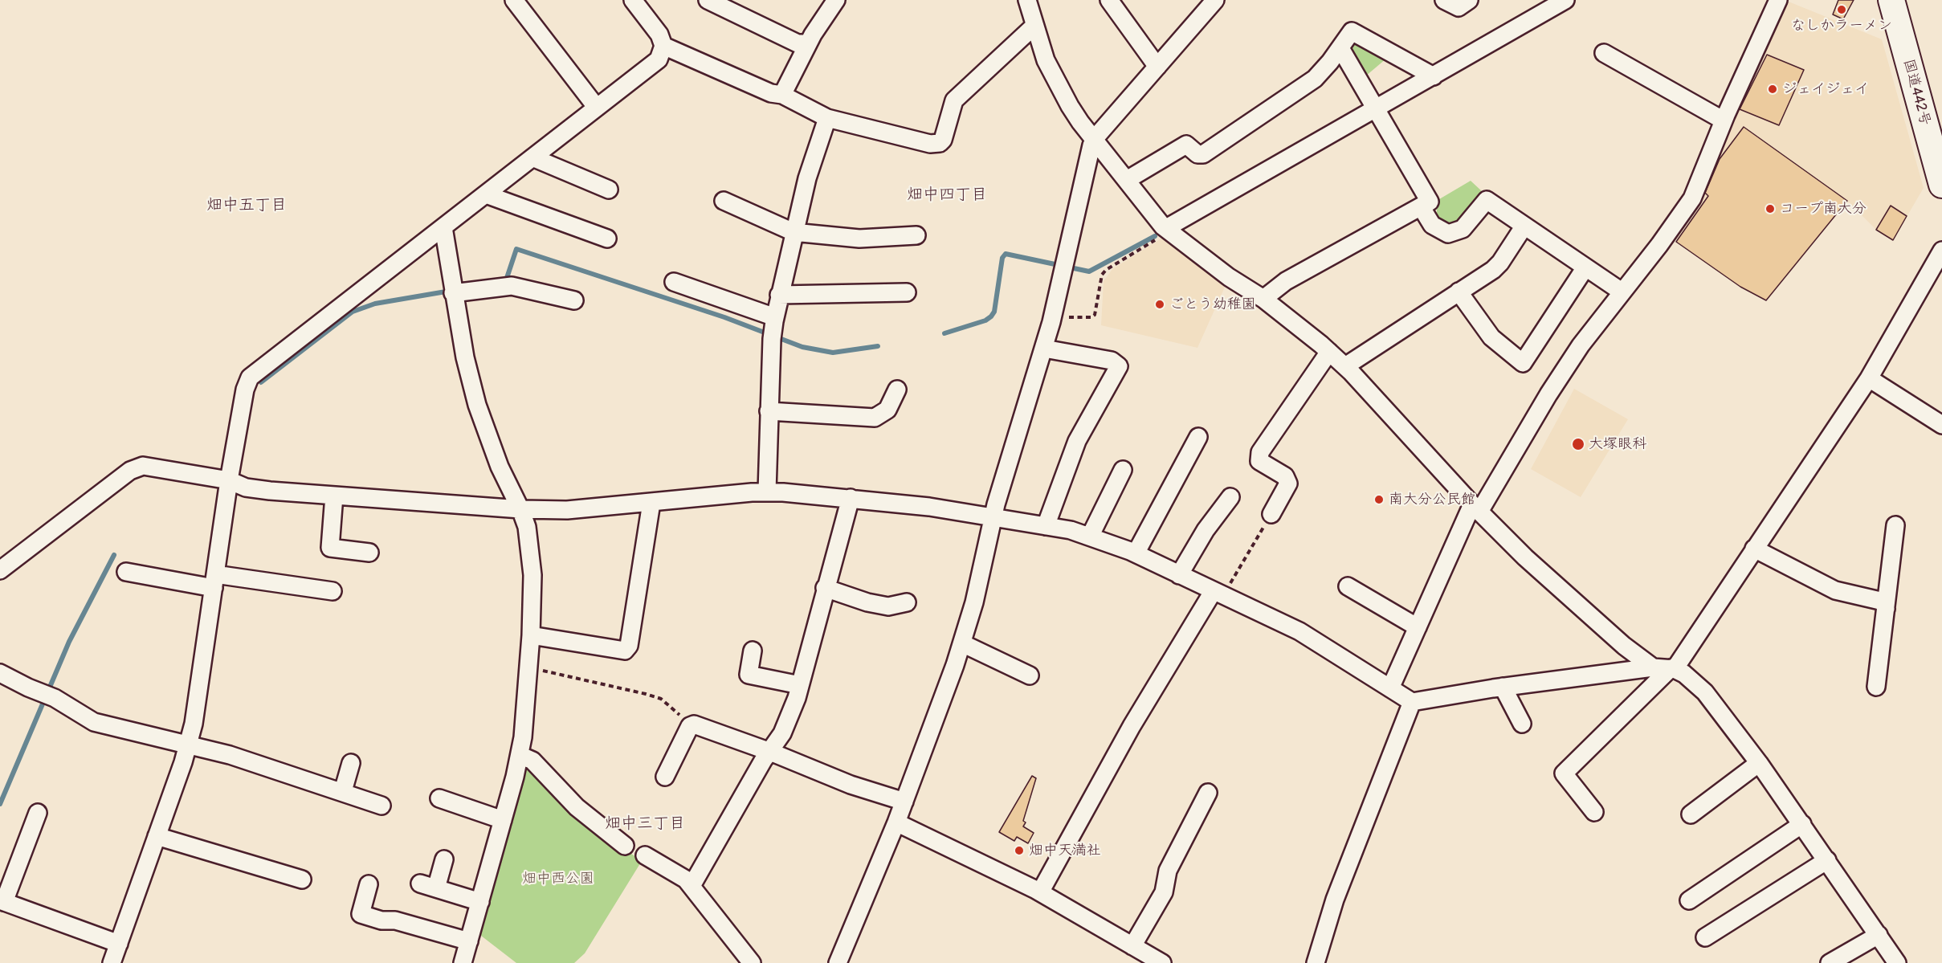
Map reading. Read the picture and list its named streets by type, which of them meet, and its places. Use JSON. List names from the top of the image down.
{
  "streets": {
    "highway": ["国道442号"]
  },
  "districts": ["畑中四丁目", "畑中五丁目", "畑中三丁目"],
  "parks": ["畑中西公園"],
  "places": [
    "なしかラーメン",
    "ジェイジェイ",
    "コープ南大分",
    "ごとう幼稚園",
    "大塚眼科",
    "南大分公民館",
    "畑中天満社"
  ]
}
